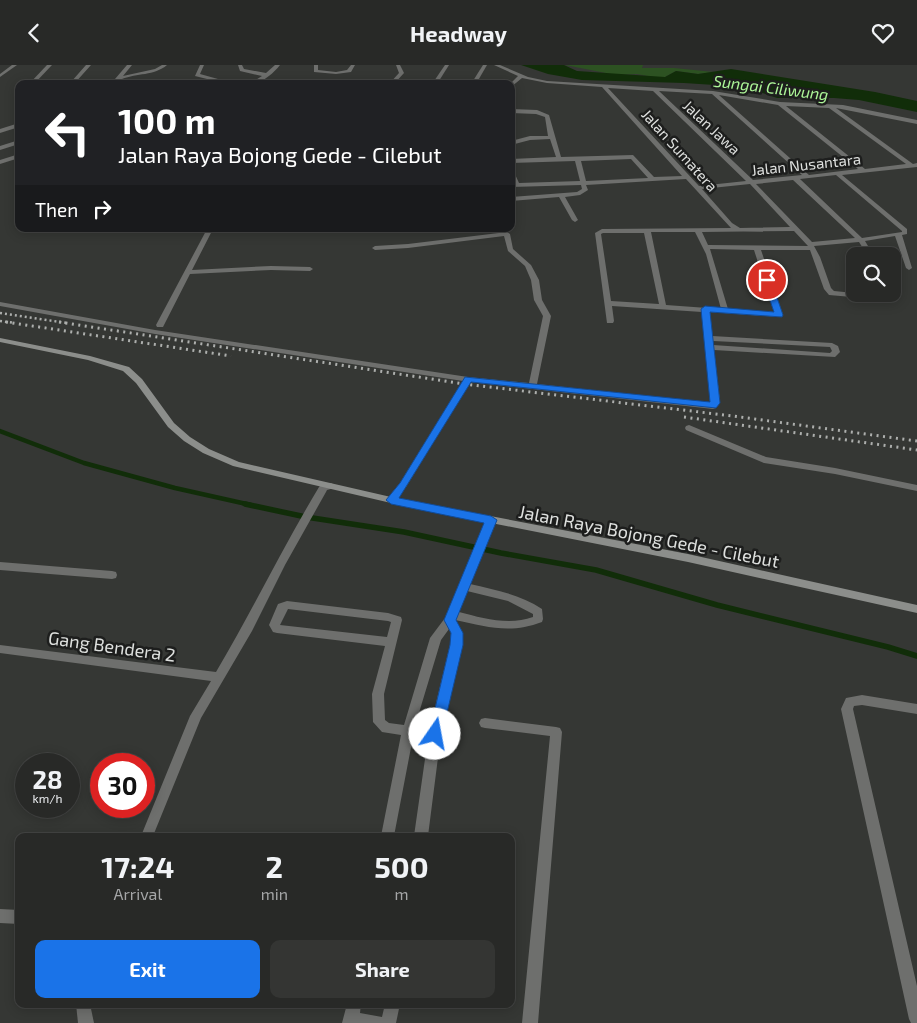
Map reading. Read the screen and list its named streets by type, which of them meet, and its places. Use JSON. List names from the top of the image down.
{
  "streets": {
    "main road": ["Jalan Raya Bojong Gede - Cilebut"],
    "street": [
      "Jalan Jawa",
      "Jalan Sumatera",
      "Jalan Nusantara",
      "Gang Bendera 2"
    ]
  },
  "crossings": [
    ["Jalan Jawa", "Jalan Nusantara"],
    ["Jalan Sumatera", "Jalan Nusantara"]
  ],
  "water": ["Sungai Ciliwung"],
  "page": {
    "header": "Headway",
    "turn": ["100 m", "Jalan Raya Bojong Gede - Cilebut"],
    "then": "Then",
    "speed": "28 km/h",
    "limit": "30",
    "eta": [
      "17:24",
      "Arrival",
      "2",
      "min",
      "500",
      "m"
    ],
    "buttons": ["Exit", "Share"]
  }
}
